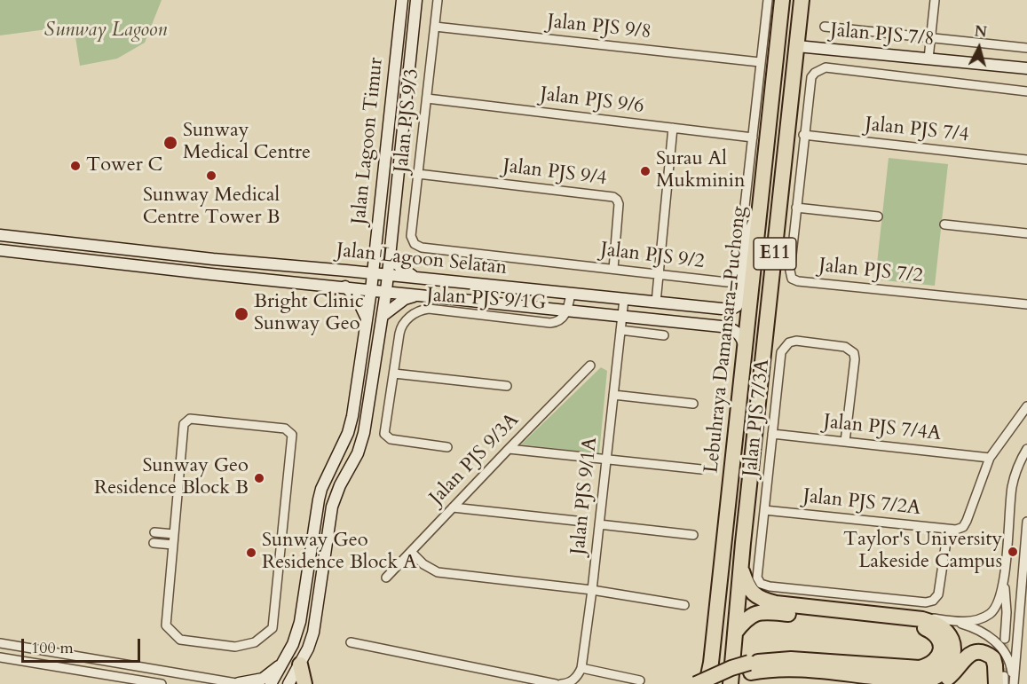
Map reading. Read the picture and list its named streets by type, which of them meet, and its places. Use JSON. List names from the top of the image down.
{
  "streets": {
    "highway": ["E11", "Lebuhraya Damansara–Puchong"],
    "main road": ["Jalan PJS 7/8", "Jalan Lagoon Timur", "Jalan Lagoon Selatan"],
    "street": [
      "Jalan PJS 9/8",
      "Jalan PJS 9/6",
      "Jalan PJS 9/3",
      "Jalan PJS 7/4",
      "Jalan PJS 9/4",
      "Jalan PJS 9/2",
      "Jalan PJS 7/2",
      "Jalan PJS 9/1G",
      "Jalan PJS 7/3A",
      "Jalan PJS 7/4A",
      "Jalan PJS 9/3A",
      "Jalan PJS 9/1A",
      "Jalan PJS 7/2A"
    ]
  },
  "crossings": [
    ["Jalan PJS 9/8", "Jalan PJS 9/3"],
    ["Jalan PJS 9/8", "Jalan PJS 9/2"],
    ["Jalan PJS 7/8", "Lebuhraya Damansara–Puchong"],
    ["Jalan PJS 9/6", "Jalan PJS 9/3"],
    ["Jalan PJS 9/6", "Jalan PJS 9/2"],
    ["Jalan PJS 9/3", "Jalan PJS 9/4"],
    ["Jalan PJS 9/3", "Jalan PJS 9/2"],
    ["Jalan PJS 7/4", "Jalan PJS 7/2"],
    ["Jalan Lagoon Timur", "Jalan Lagoon Selatan"],
    ["Jalan PJS 9/4", "Jalan PJS 9/2"],
    ["Jalan Lagoon Selatan", "Jalan PJS 9/1G"],
    ["Jalan Lagoon Selatan", "Lebuhraya Damansara–Puchong"],
    ["Jalan Lagoon Selatan", "Jalan PJS 9/1A"],
    ["Jalan PJS 7/3A", "Jalan PJS 7/4A"],
    ["Jalan PJS 7/3A", "Jalan PJS 7/2A"]
  ],
  "parks": ["Sunway Lagoon"],
  "places": [
    "Sunway Medical Centre",
    "Tower C",
    "Surau Al Mukminin",
    "Sunway Medical Centre Tower B",
    "Bright Clinic Sunway Geo",
    "Sunway Geo Residence Block B",
    "Taylor's University Lakeside Campus",
    "Sunway Geo Residence Block A"
  ],
  "scale_bar": "100 m",
  "north": "top"
}
